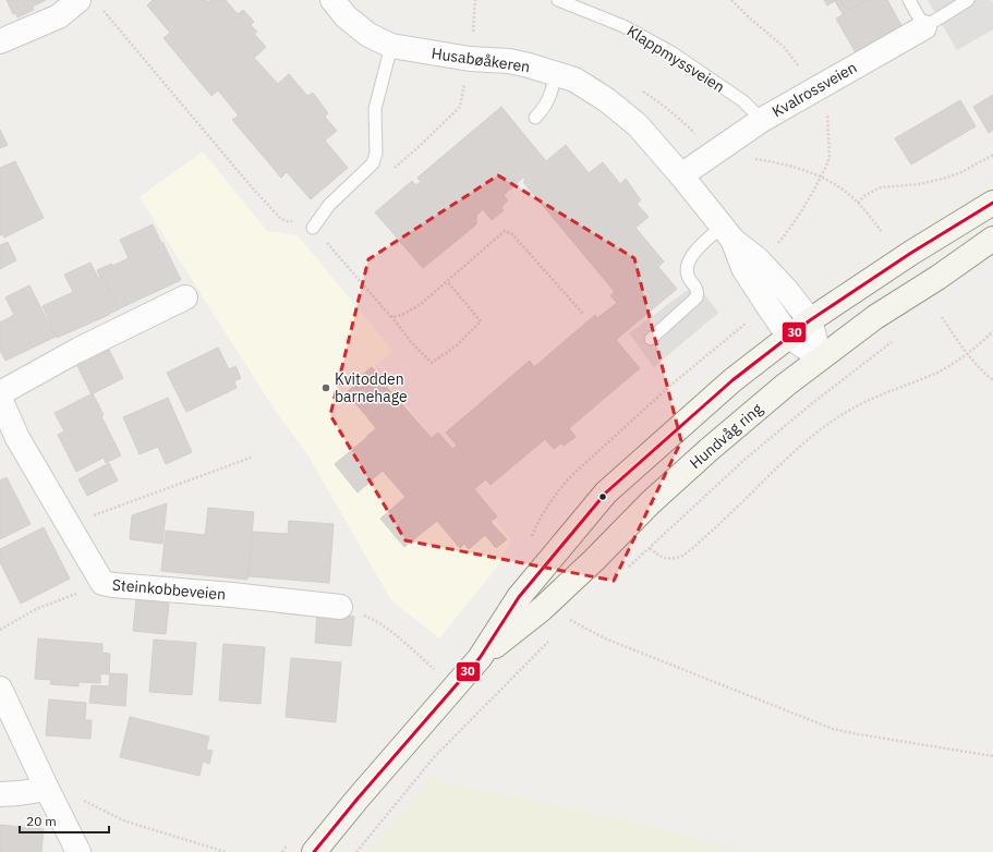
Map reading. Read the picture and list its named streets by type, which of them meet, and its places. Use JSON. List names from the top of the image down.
{
  "streets": {
    "main road": ["Hundvåg ring"],
    "street": ["Husabøåkeren", "Kvalrossveien", "Steinkobbeveien"],
    "lane": ["Klappmyssveien"]
  },
  "crossings": [
    ["Klappmyssveien", "Kvalrossveien"],
    ["Husabøåkeren", "Kvalrossveien"],
    ["Husabøåkeren", "Hundvåg ring"]
  ],
  "places": ["Kvitodden barnehage"],
  "lines": ["transit line 30"],
  "scale_bar": "20 m"
}
